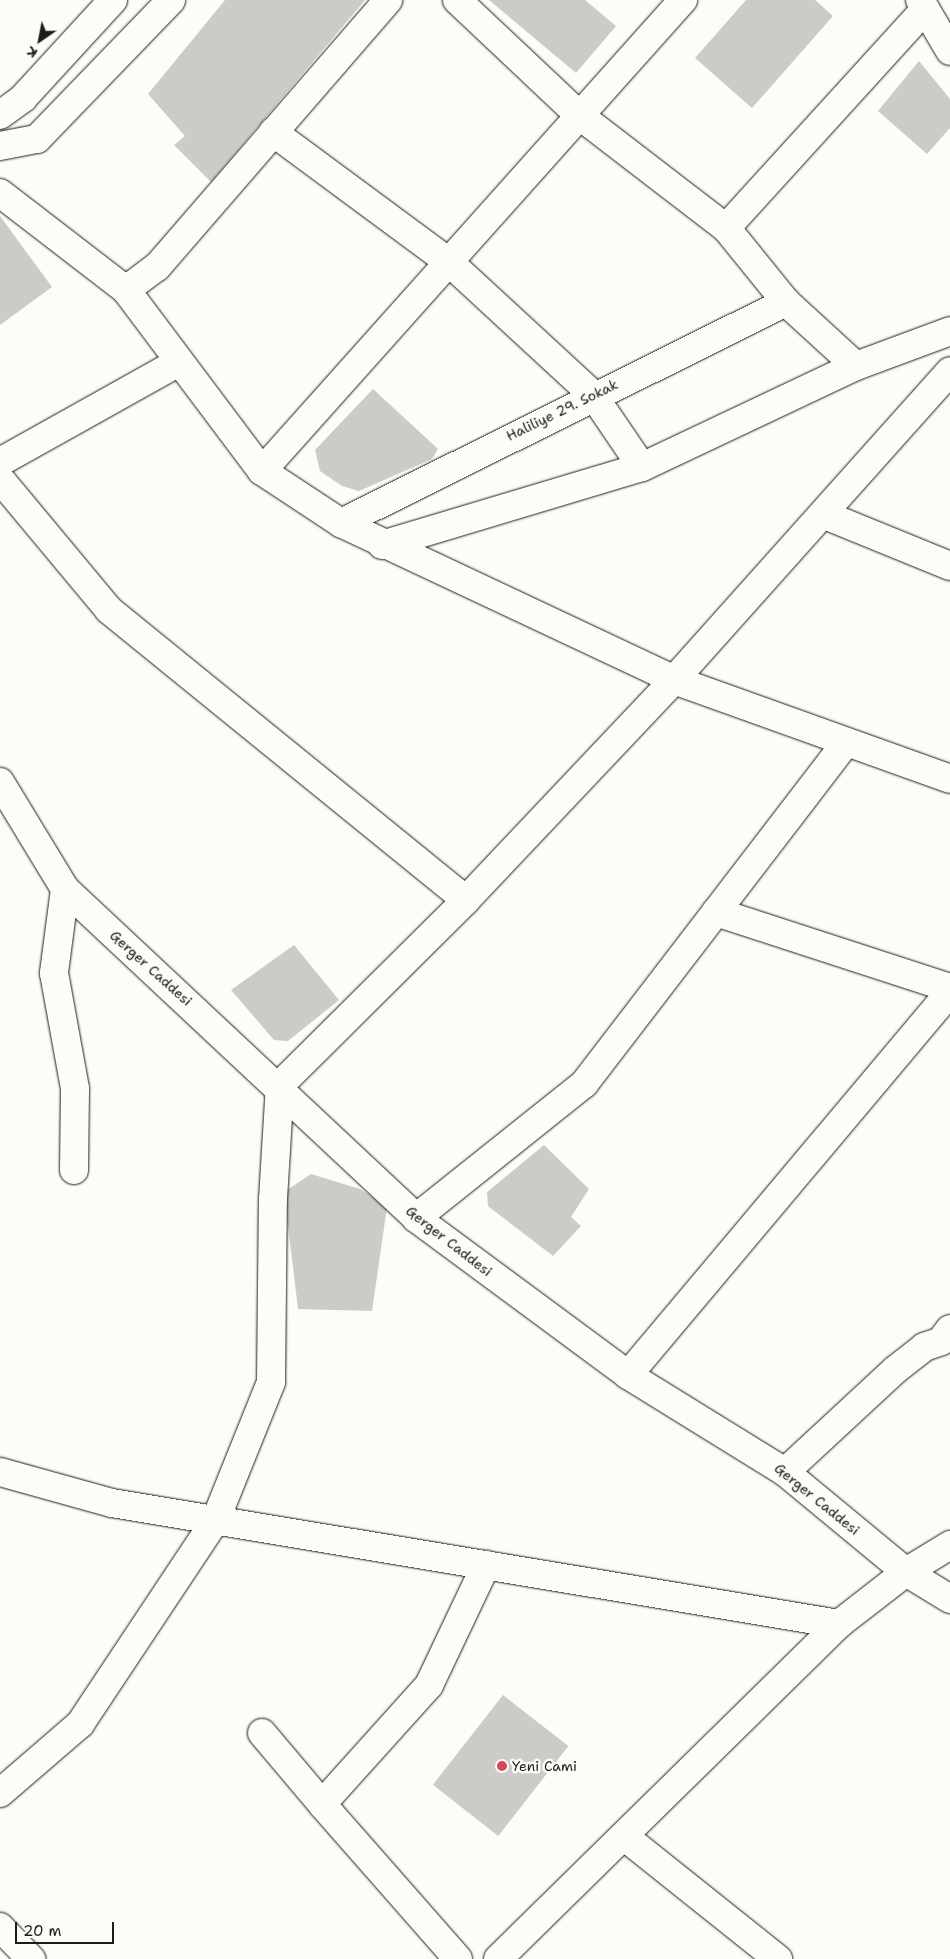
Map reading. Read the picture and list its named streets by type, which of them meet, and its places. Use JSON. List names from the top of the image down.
{
  "streets": {
    "street": ["Haliliye 29. Sokak", "Gerger Caddesi"]
  },
  "places": ["Yeni Cami"],
  "scale_bar": "20 m",
  "north": "bottom left"
}
